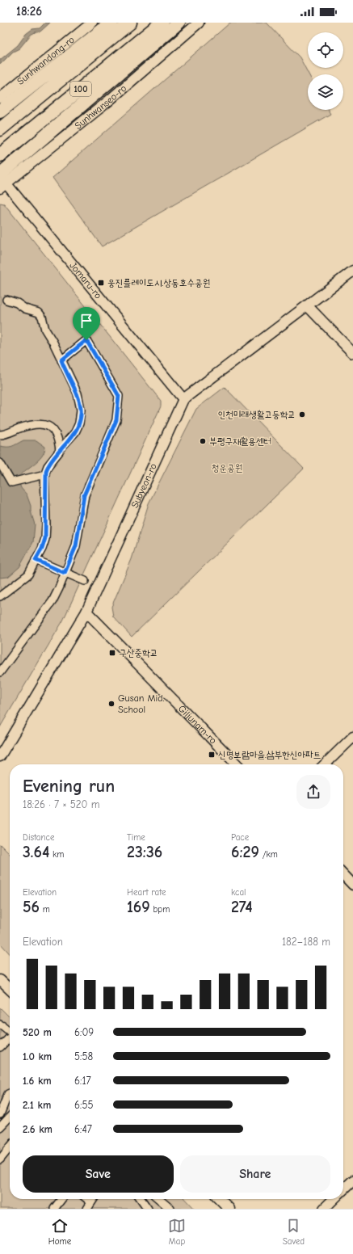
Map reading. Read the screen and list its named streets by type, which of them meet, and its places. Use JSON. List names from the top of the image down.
{
  "streets": {
    "highway": ["100"],
    "street": [
      "Sunhwandong-ro",
      "Sunhwanseo-ro",
      "Jomaru-ro",
      "Subyeon-ro",
      "Giljunam-ro"
    ]
  },
  "crossings": [
    ["Sunhwanseo-ro", "Jomaru-ro"],
    ["Jomaru-ro", "Subyeon-ro"],
    ["Subyeon-ro", "Giljunam-ro"]
  ],
  "parks": ["청운공원"],
  "places": {
    "transit": ["웅진플레이도시.상동호수공원", "구산중학교", "신명보람마을.삼부한신아파트"],
    "other": ["인천미래생활고등학교", "부평구재활용센터", "Gusan Mid. School"]
  },
  "page": {
    "status": "18:26",
    "heading": ["Evening run", "18:26 · 7 × 520 m"],
    "stats": [
      ["Distance", "3.64 km"],
      ["Time", "23:36"],
      ["Pace", "6:29 /km"],
      ["Elevation", "56 m"],
      ["Heart rate", "169 bpm"],
      ["kcal", "274"]
    ],
    "chart": ["Elevation", "182–188 m"],
    "list": [
      {
        "name": "520 m",
        "note": "6:09"
      },
      {
        "name": "1.0 km",
        "note": "5:58"
      },
      {
        "name": "1.6 km",
        "note": "6:17"
      },
      {
        "name": "2.1 km",
        "note": "6:55"
      },
      {
        "name": "2.6 km",
        "note": "6:47"
      }
    ],
    "buttons": ["Save", "Share"],
    "tabs": ["Home", "Map", "Saved"]
  }
}
